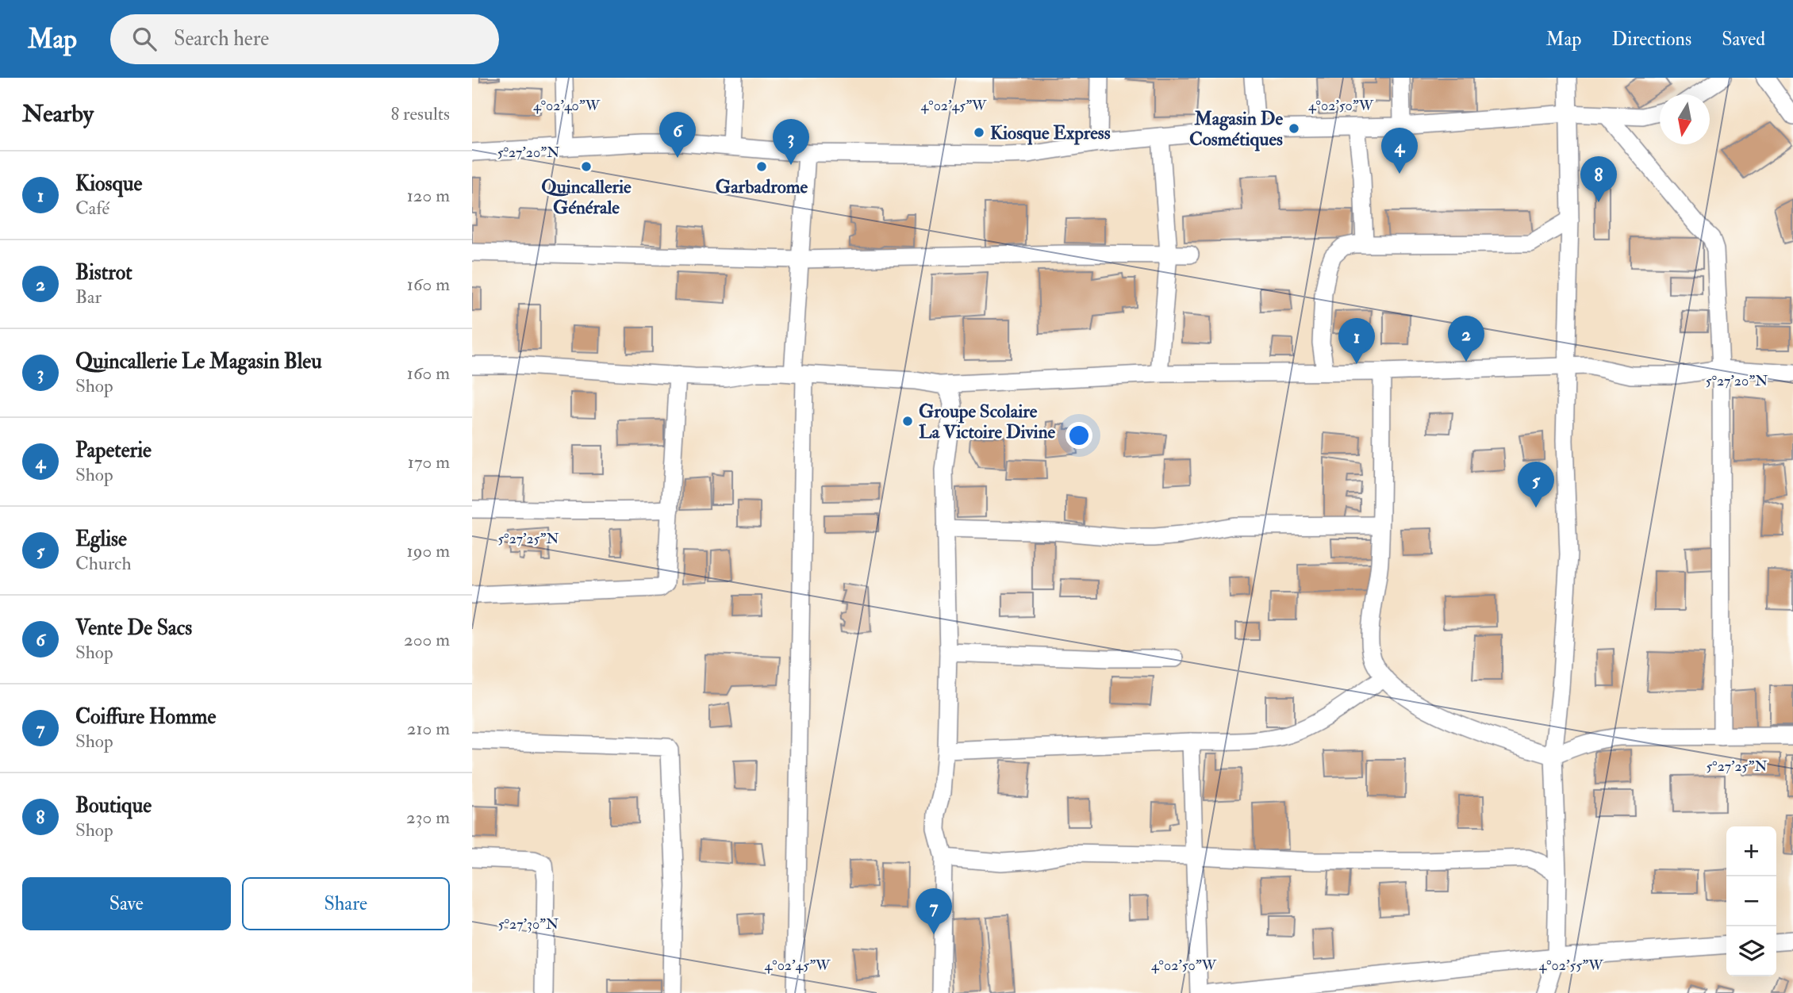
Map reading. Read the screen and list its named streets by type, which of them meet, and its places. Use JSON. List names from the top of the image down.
{
  "places": [
    "Magasin De Cosmétiques",
    "Kiosque Express",
    "Quincallerie Générale",
    "Garbadrome",
    "Groupe Scolaire La Victoire Divine"
  ],
  "north": "bottom",
  "page": {
    "header": "Map",
    "search": "Search here",
    "nav": ["Map", "Directions", "Saved"],
    "heading": ["Nearby", "8 results"],
    "pins": [
      "6",
      "3",
      "4",
      "8",
      "2",
      "1",
      "5",
      "7"
    ],
    "list": [
      {
        "mark": "1",
        "name": "Kiosque",
        "note": "Café",
        "value": "120 m"
      },
      {
        "mark": "2",
        "name": "Bistrot",
        "note": "Bar",
        "value": "160 m"
      },
      {
        "mark": "3",
        "name": "Quincallerie Le Magasin Bleu",
        "note": "Shop",
        "value": "160 m"
      },
      {
        "mark": "4",
        "name": "Papeterie",
        "note": "Shop",
        "value": "170 m"
      },
      {
        "mark": "5",
        "name": "Eglise",
        "note": "Church",
        "value": "190 m"
      },
      {
        "mark": "6",
        "name": "Vente De Sacs",
        "note": "Shop",
        "value": "200 m"
      },
      {
        "mark": "7",
        "name": "Coiffure Homme",
        "note": "Shop",
        "value": "210 m"
      },
      {
        "mark": "8",
        "name": "Boutique",
        "note": "Shop",
        "value": "230 m"
      }
    ],
    "map_buttons": ["+", "−"],
    "buttons": ["Save", "Share"]
  },
  "coordinates": [
    "4°02'40\"W",
    "4°02'45\"W",
    "4°02'50\"W",
    "5°27'20\"N",
    "5°27'25\"N",
    "5°27'30\"N",
    "4°02'55\"W"
  ]
}
